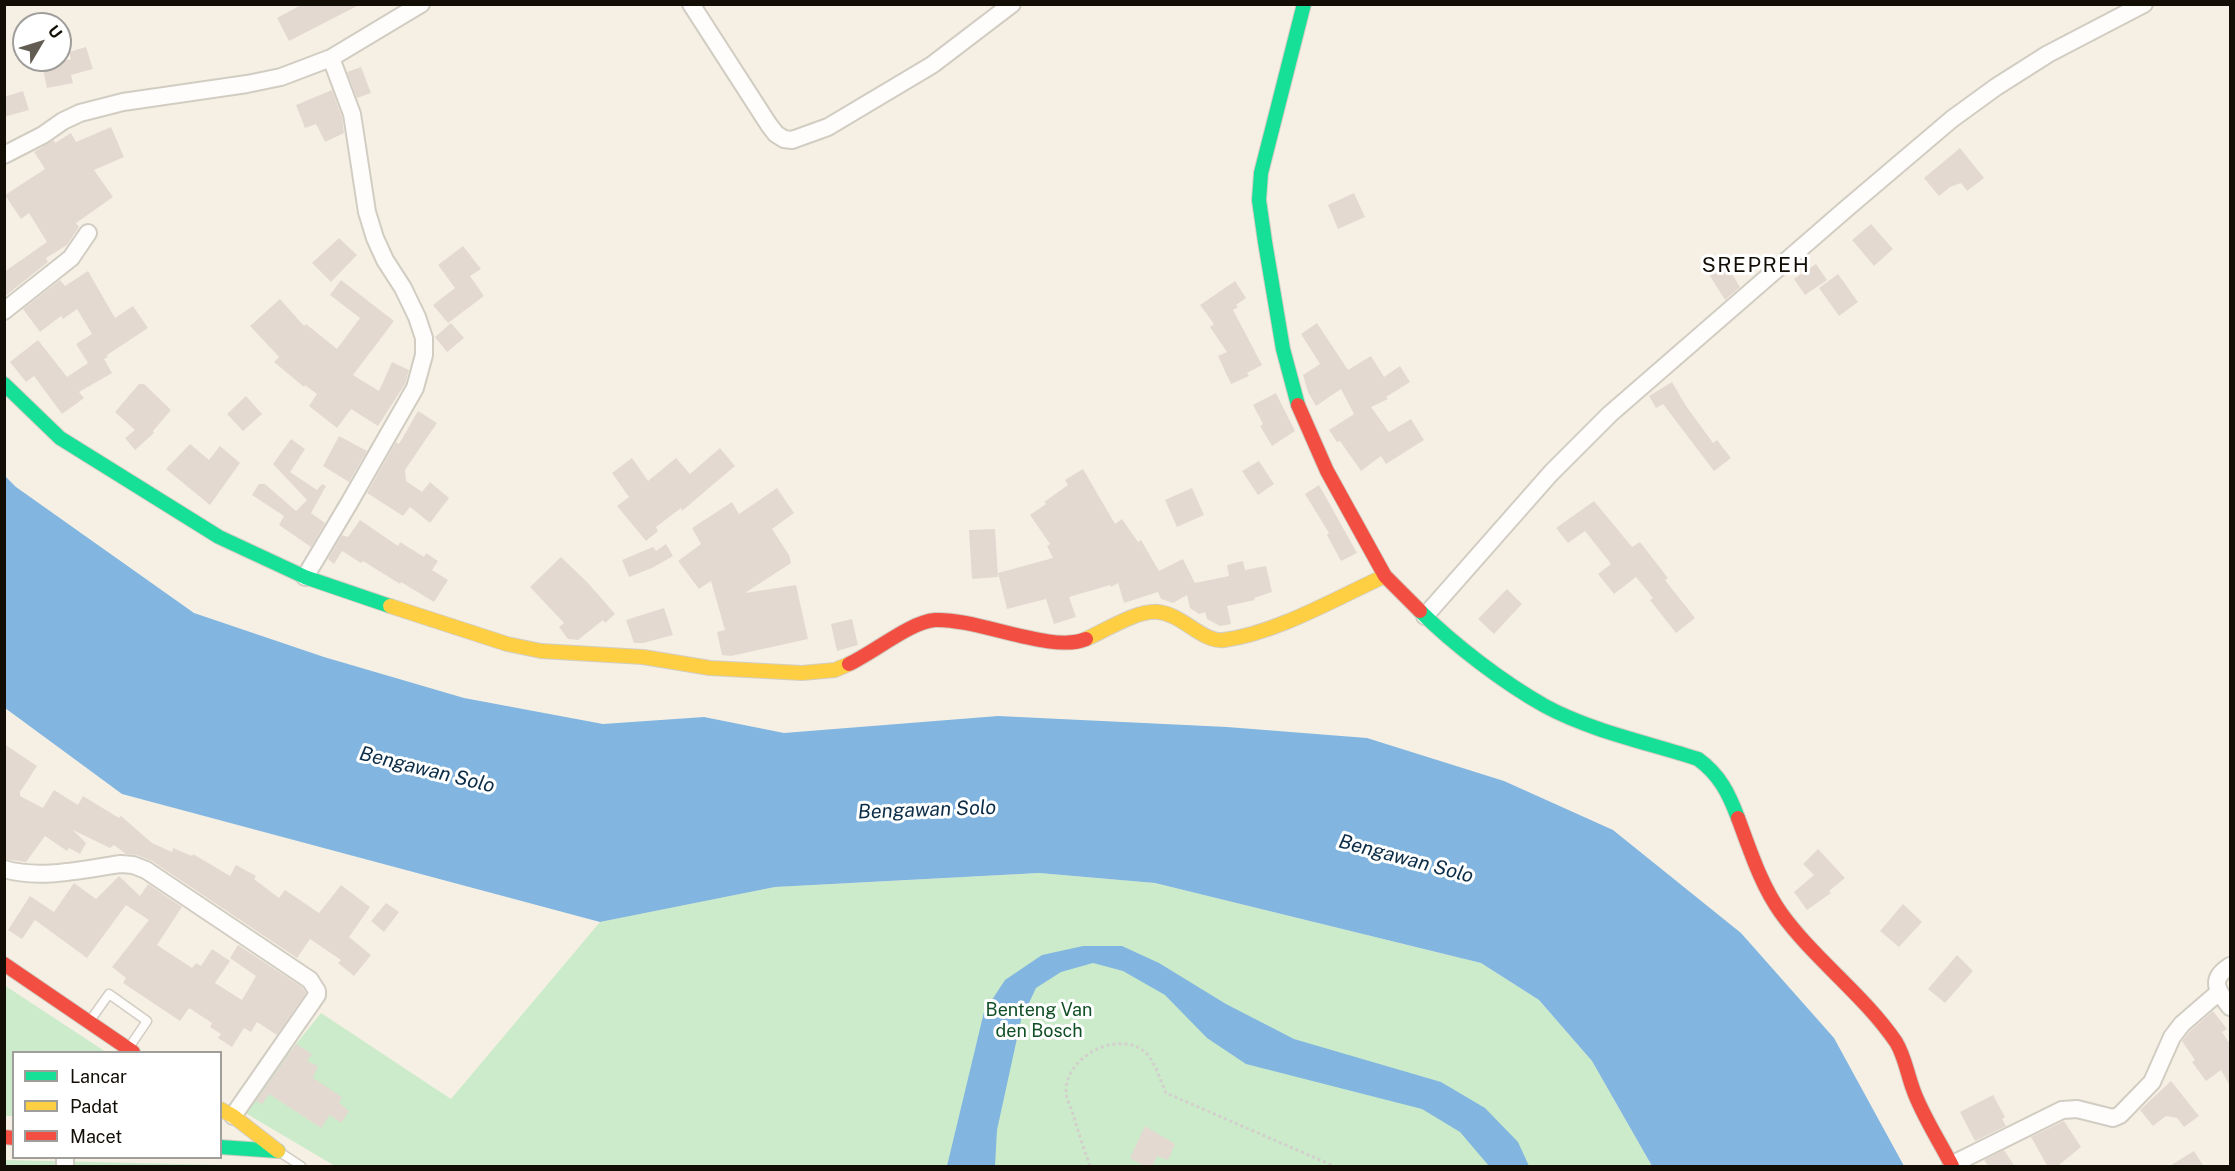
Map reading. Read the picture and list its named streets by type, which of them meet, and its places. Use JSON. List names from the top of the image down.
{
  "districts": ["SREPREH"],
  "water": ["Bengawan Solo"],
  "parks": ["Benteng Van den Bosch"],
  "legend": ["Lancar", "Padat", "Macet"],
  "north": "top right"
}
